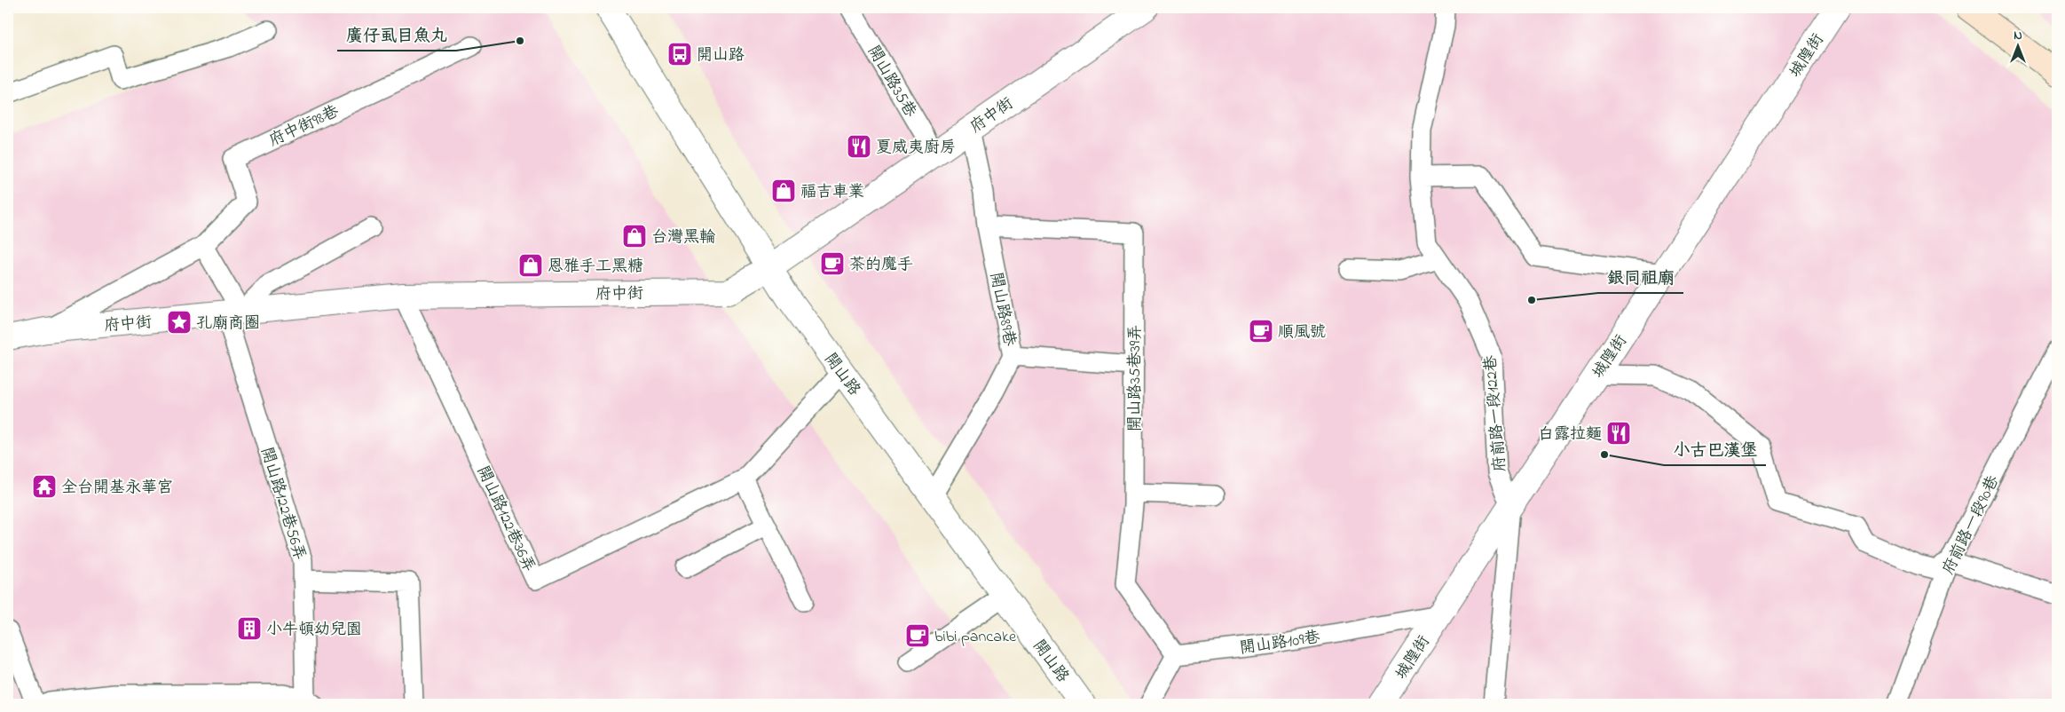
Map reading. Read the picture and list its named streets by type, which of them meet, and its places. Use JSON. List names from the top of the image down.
{
  "streets": {
    "street": ["城隍街", "府中街", "開山路"],
    "lane": [
      "開山路35巷",
      "府中街98巷",
      "開山路89巷",
      "開山路35巷39弄",
      "府前路一段122巷",
      "開山路122巷56弄",
      "開山路122巷36弄",
      "府前路一段90巷",
      "開山路109巷"
    ]
  },
  "crossings": [
    ["城隍街", "府前路一段122巷"],
    ["城隍街", "開山路109巷"],
    ["開山路35巷", "府中街"],
    ["府中街", "府中街98巷"],
    ["府中街", "開山路89巷"],
    ["府中街", "開山路"],
    ["府中街", "開山路122巷56弄"],
    ["府中街", "開山路122巷36弄"],
    ["開山路89巷", "開山路"],
    ["開山路89巷", "開山路35巷39弄"],
    ["開山路", "開山路122巷36弄"],
    ["開山路35巷39弄", "開山路109巷"]
  ],
  "places": {
    "other": ["廣仔虱目魚丸", "銀同祖廟", "小古巴漢堡"],
    "bus stop": ["開山路"],
    "restaurant": ["夏威夷廚房", "白露拉麵"],
    "shop": ["福吉車業", "台灣黑輪", "恩雅手工黑糖"],
    "cafe": ["茶的魔手", "順風號", "bibi pancake"],
    "place": ["孔廟商圈"],
    "temple": ["全台開基永華宮"],
    "building": ["小牛頓幼兒園"]
  },
  "north": "top"
}
